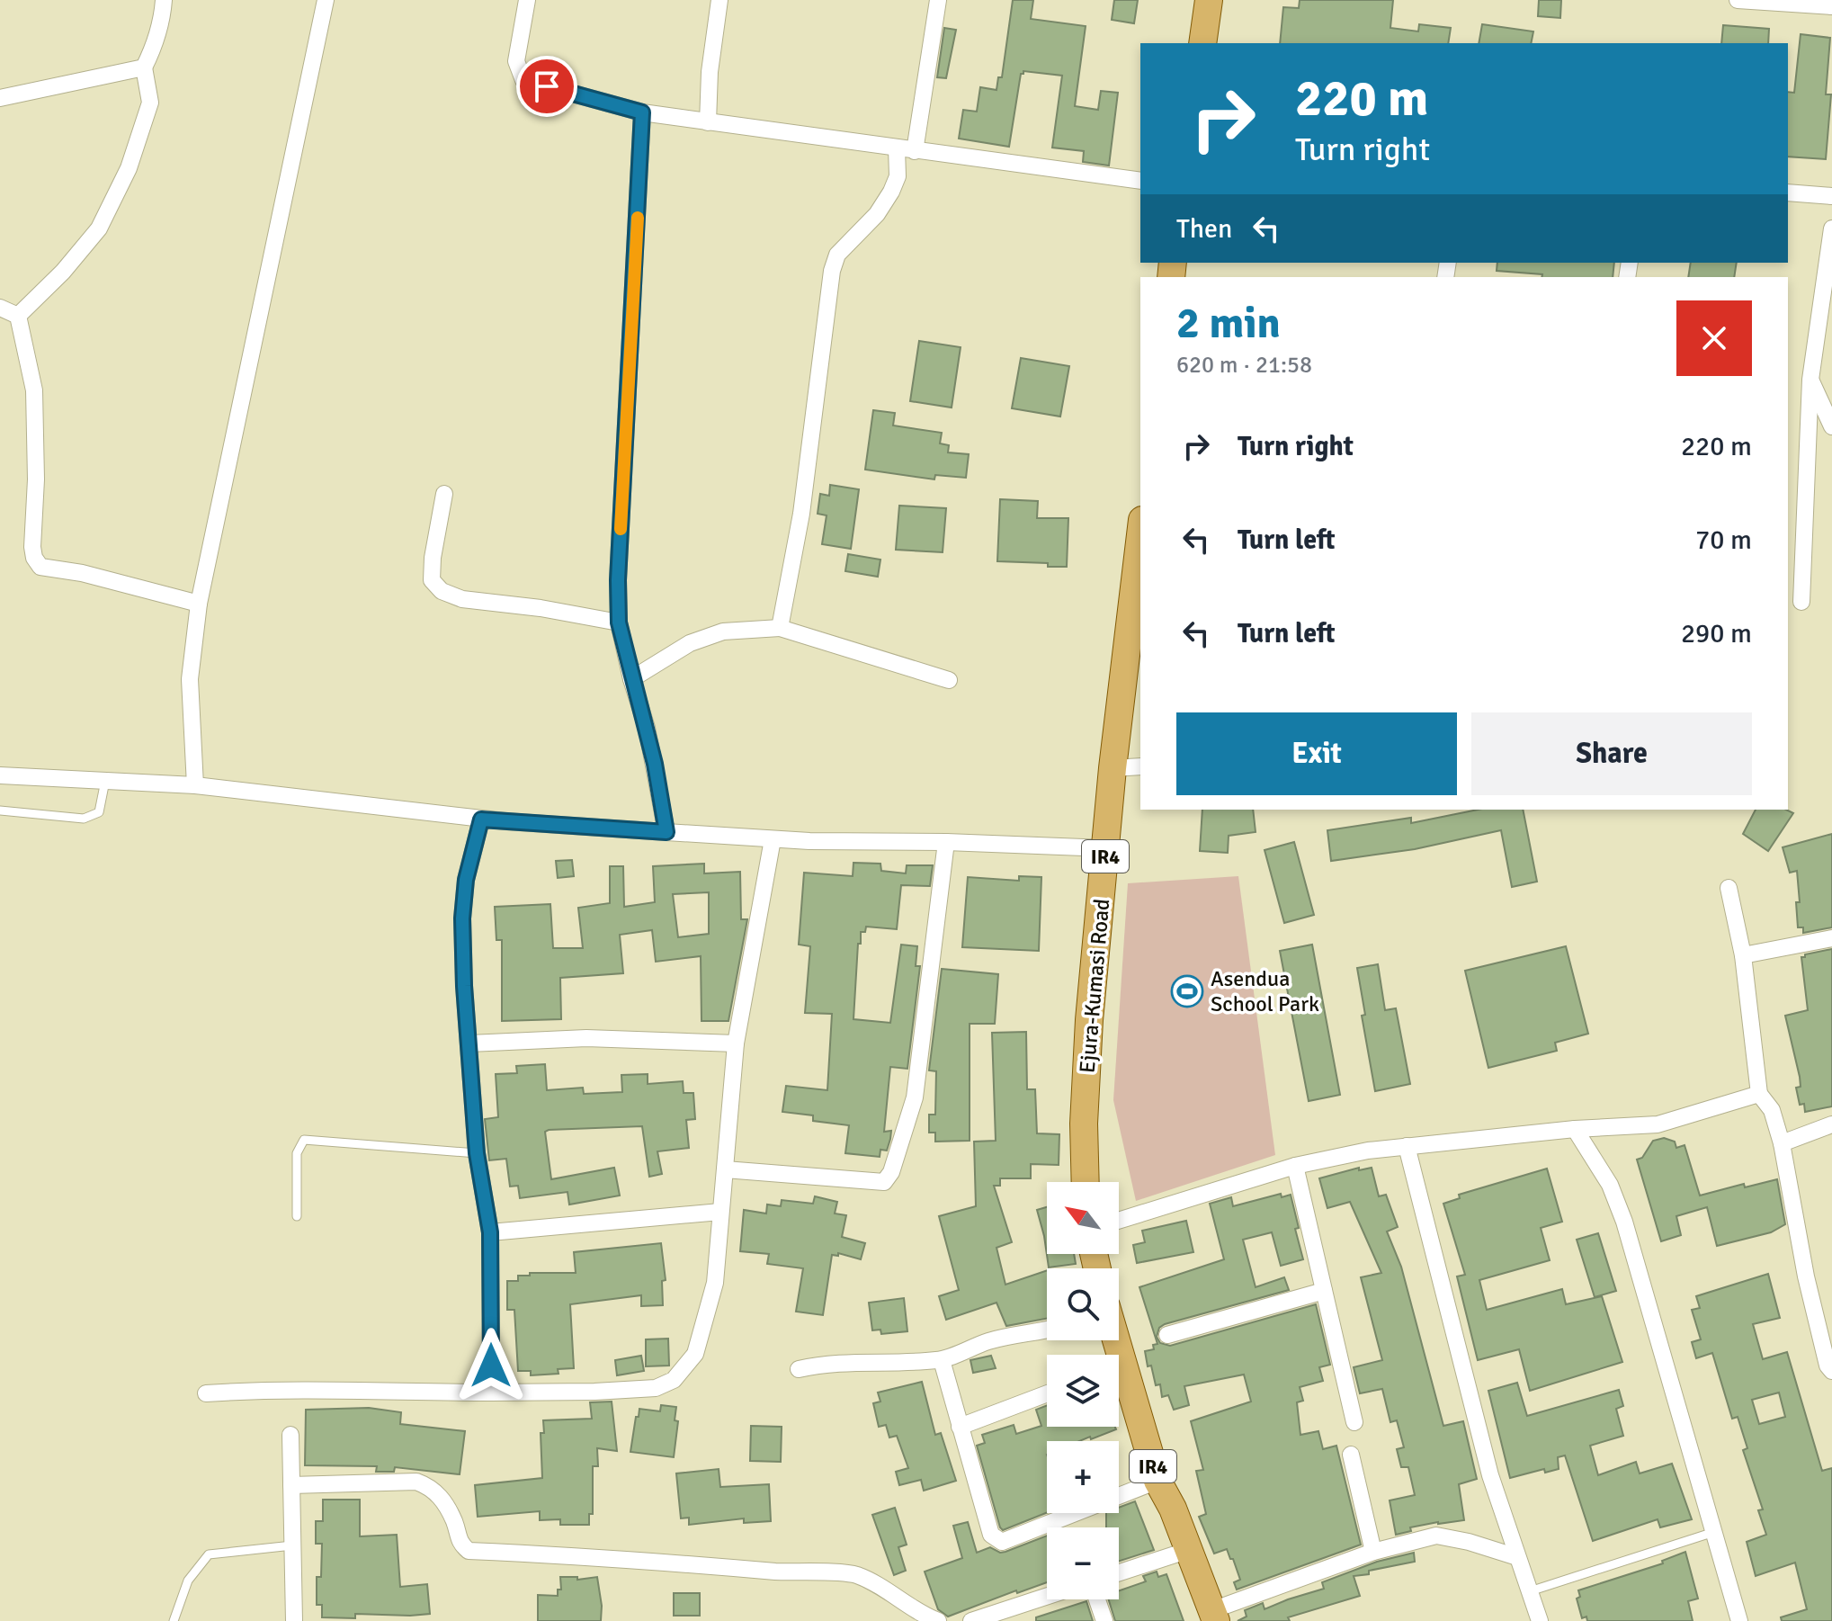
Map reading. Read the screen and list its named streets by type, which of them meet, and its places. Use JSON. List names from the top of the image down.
{
  "streets": {
    "main road": ["IR4", "Ejura-Kumasi Road"]
  },
  "places": {
    "sports": ["Asendua School Park"]
  },
  "north": "top left",
  "page": {
    "turn": ["220 m", "Turn right"],
    "then": "Then",
    "heading": ["2 min", "620 m · 21:58"],
    "list": [
      {
        "name": "Turn right",
        "value": "220 m"
      },
      {
        "name": "Turn left",
        "value": "70 m"
      },
      {
        "name": "Turn left",
        "value": "290 m"
      }
    ],
    "buttons": ["Exit", "Share"],
    "map_buttons": ["+", "−"]
  }
}
